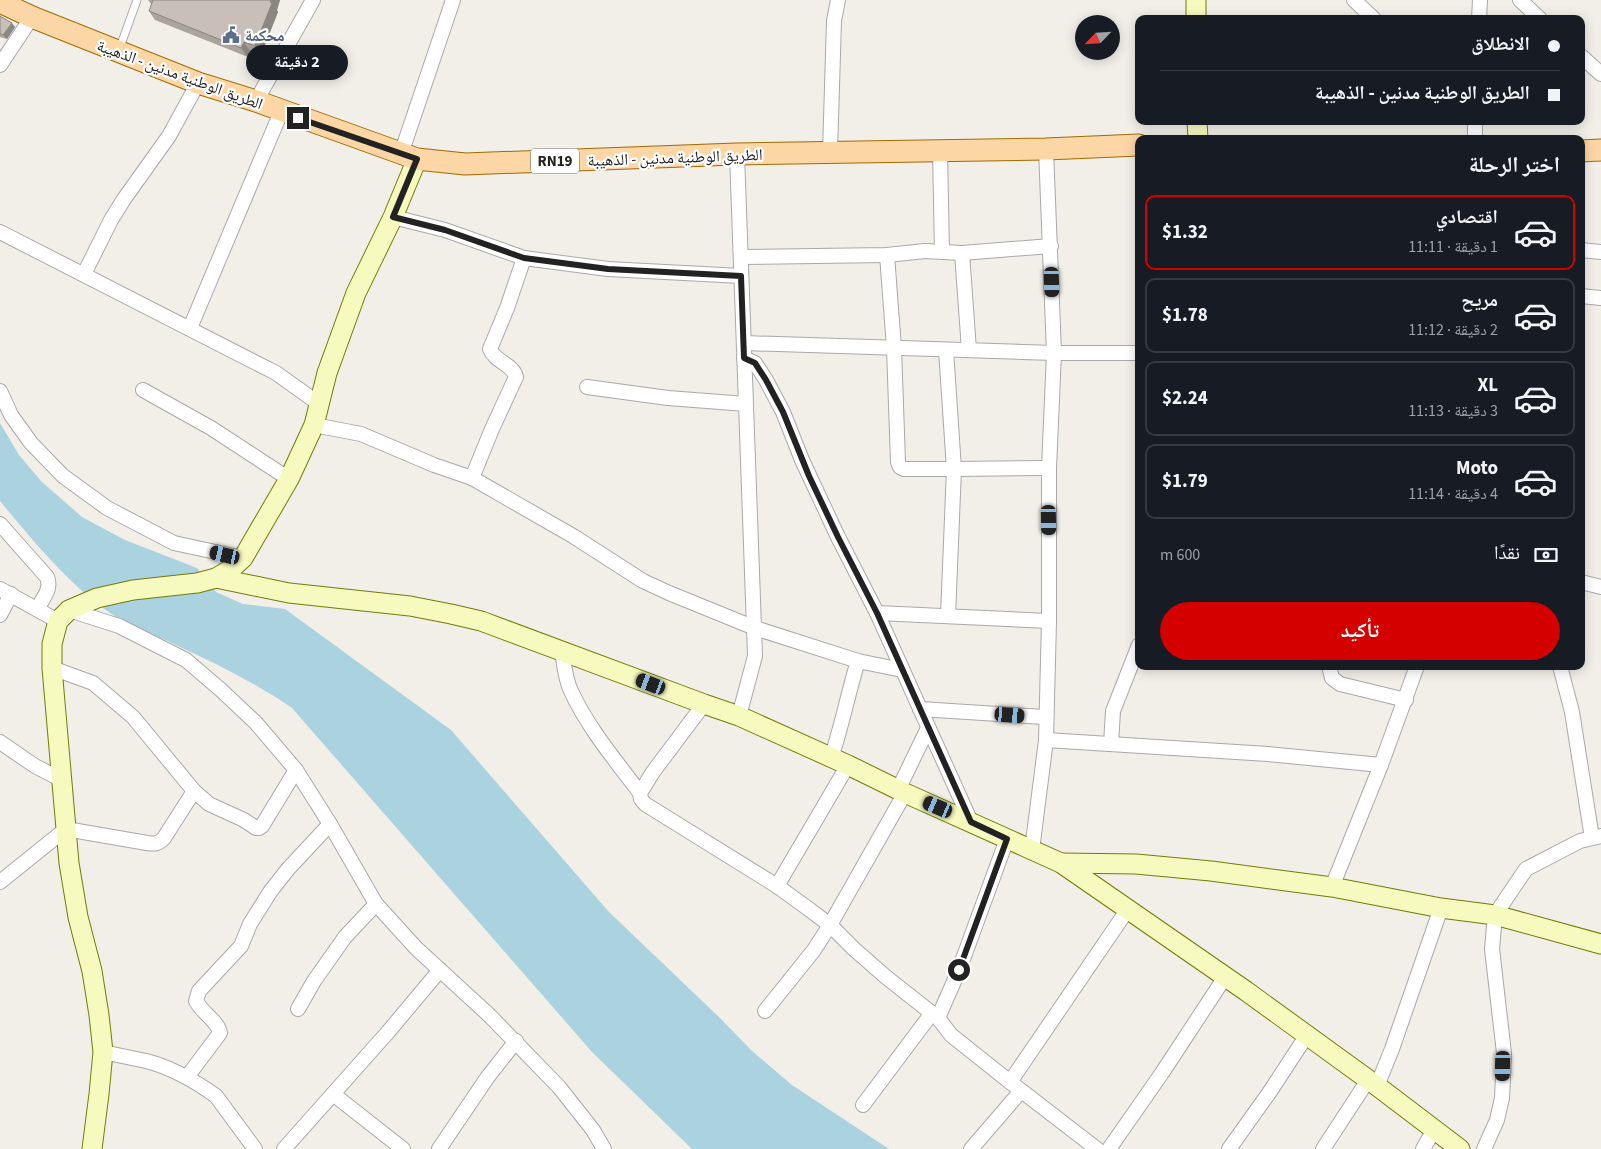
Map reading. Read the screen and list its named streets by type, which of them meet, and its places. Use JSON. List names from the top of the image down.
{
  "streets": {
    "main road": ["الطريق الوطنية مدنين - الذهيبة", "RN19"]
  },
  "places": {
    "public building": ["محكمة"]
  },
  "north": "bottom left",
  "page": {
    "banner": ["الانطلاق", "الطريق الوطنية مدنين - الذهيبة"],
    "bubble": "2 دقيقة",
    "heading": "اختر الرحلة",
    "list": [
      {
        "name": "اقتصادي",
        "note": "1 دقيقة · 11:11",
        "value": "$1.32"
      },
      {
        "name": "مريح",
        "note": "2 دقيقة · 11:12",
        "value": "$1.78"
      },
      {
        "name": "XL",
        "note": "3 دقيقة · 11:13",
        "value": "$2.24"
      },
      {
        "name": "Moto",
        "note": "4 دقيقة · 11:14",
        "value": "$1.79"
      }
    ],
    "pay": ["نقدًا", "600 m"],
    "buttons": "تأكيد"
  }
}
